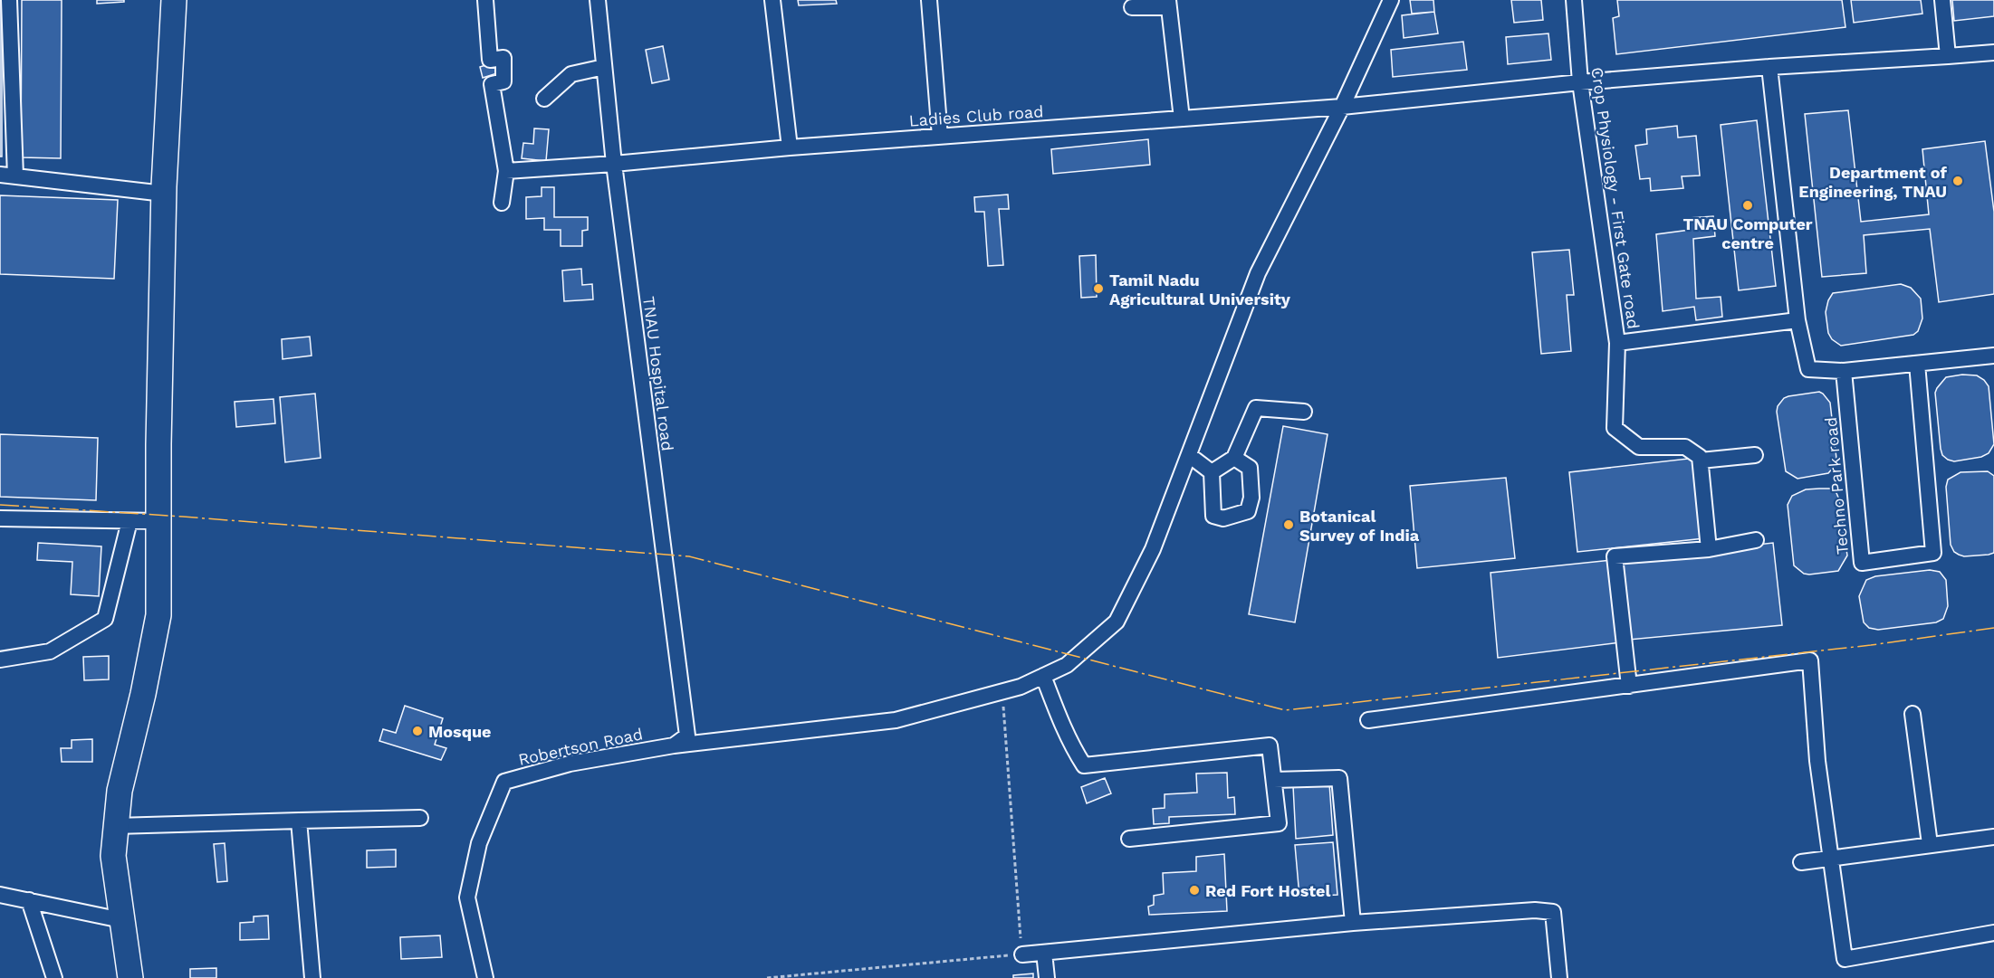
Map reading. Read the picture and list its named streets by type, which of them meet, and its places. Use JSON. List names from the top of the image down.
{
  "streets": {
    "street": [
      "Ladies Club road",
      "Crop Physiology - First Gate road",
      "TNAU Hospital road",
      "Techno Park road",
      "Robertson Road"
    ]
  },
  "crossings": [
    ["Ladies Club road", "Crop Physiology - First Gate road"],
    ["Ladies Club road", "TNAU Hospital road"],
    ["TNAU Hospital road", "Robertson Road"]
  ],
  "places": [
    "Department of Engineering, TNAU",
    "TNAU Computer centre",
    "Tamil Nadu Agricultural University",
    "Botanical Survey of India",
    "Mosque",
    "Red Fort Hostel"
  ]
}
